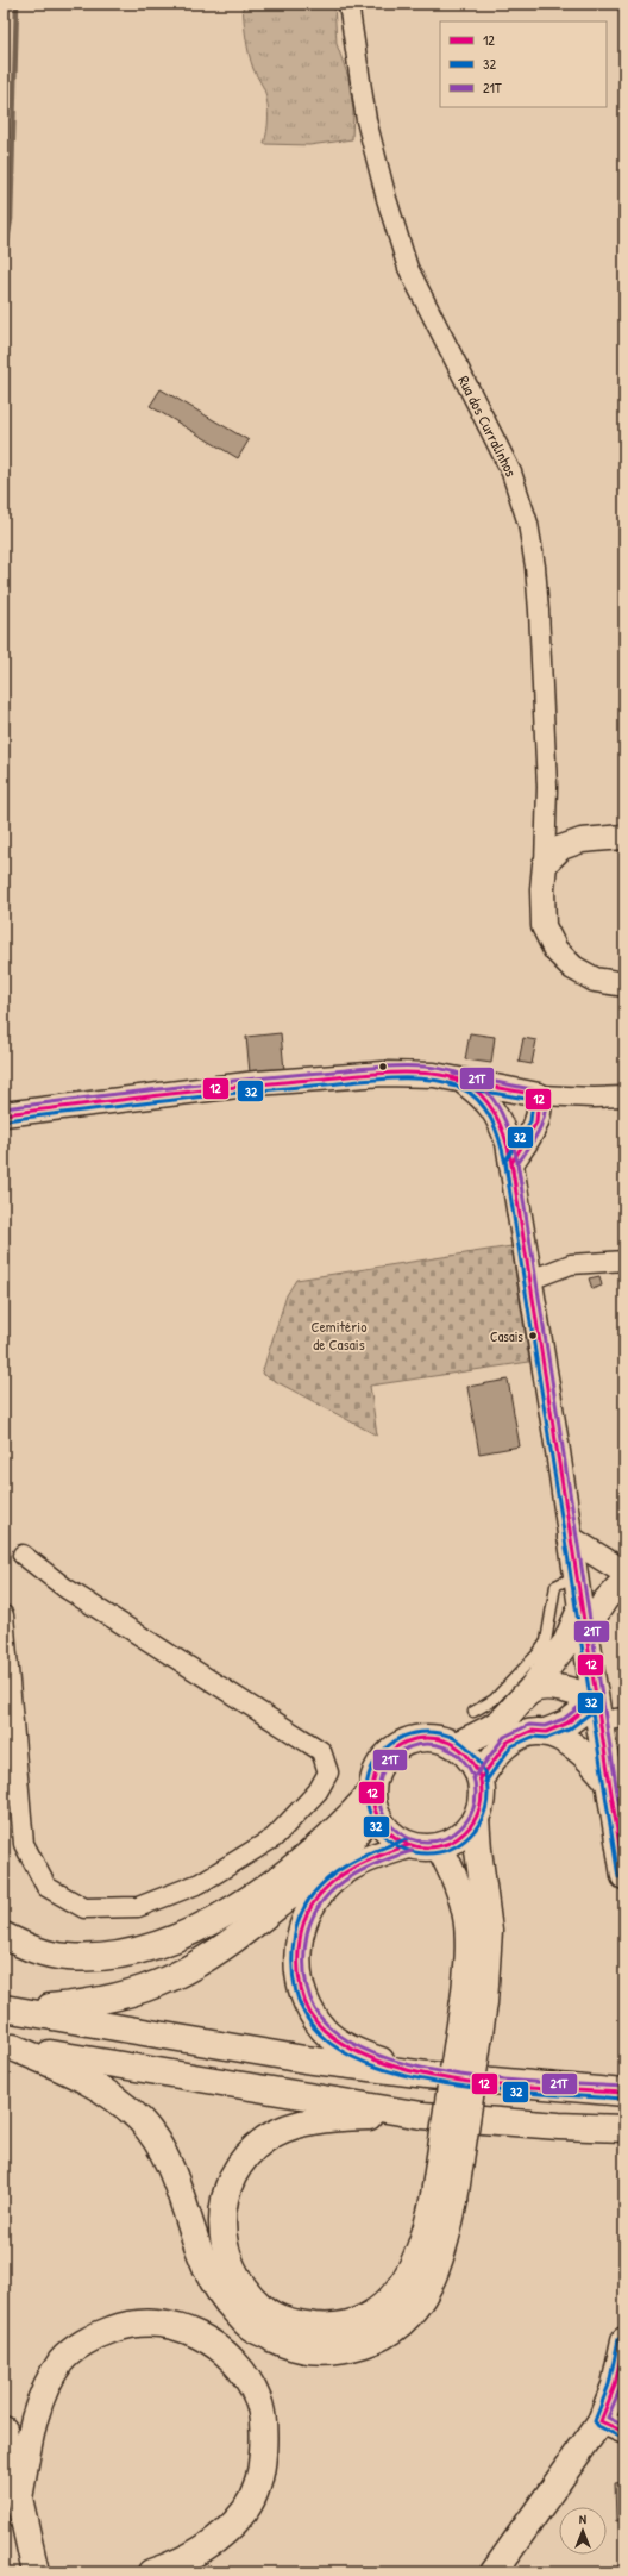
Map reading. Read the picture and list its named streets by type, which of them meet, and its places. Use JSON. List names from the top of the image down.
{
  "streets": {
    "street": ["Rua dos Curralinhos"]
  },
  "parks": ["Cemitério de Casais"],
  "places": ["Casais"],
  "lines": ["transit line 21T", "transit line 12", "transit line 32"],
  "legend": ["12", "32", "21T"],
  "north": "top"
}
